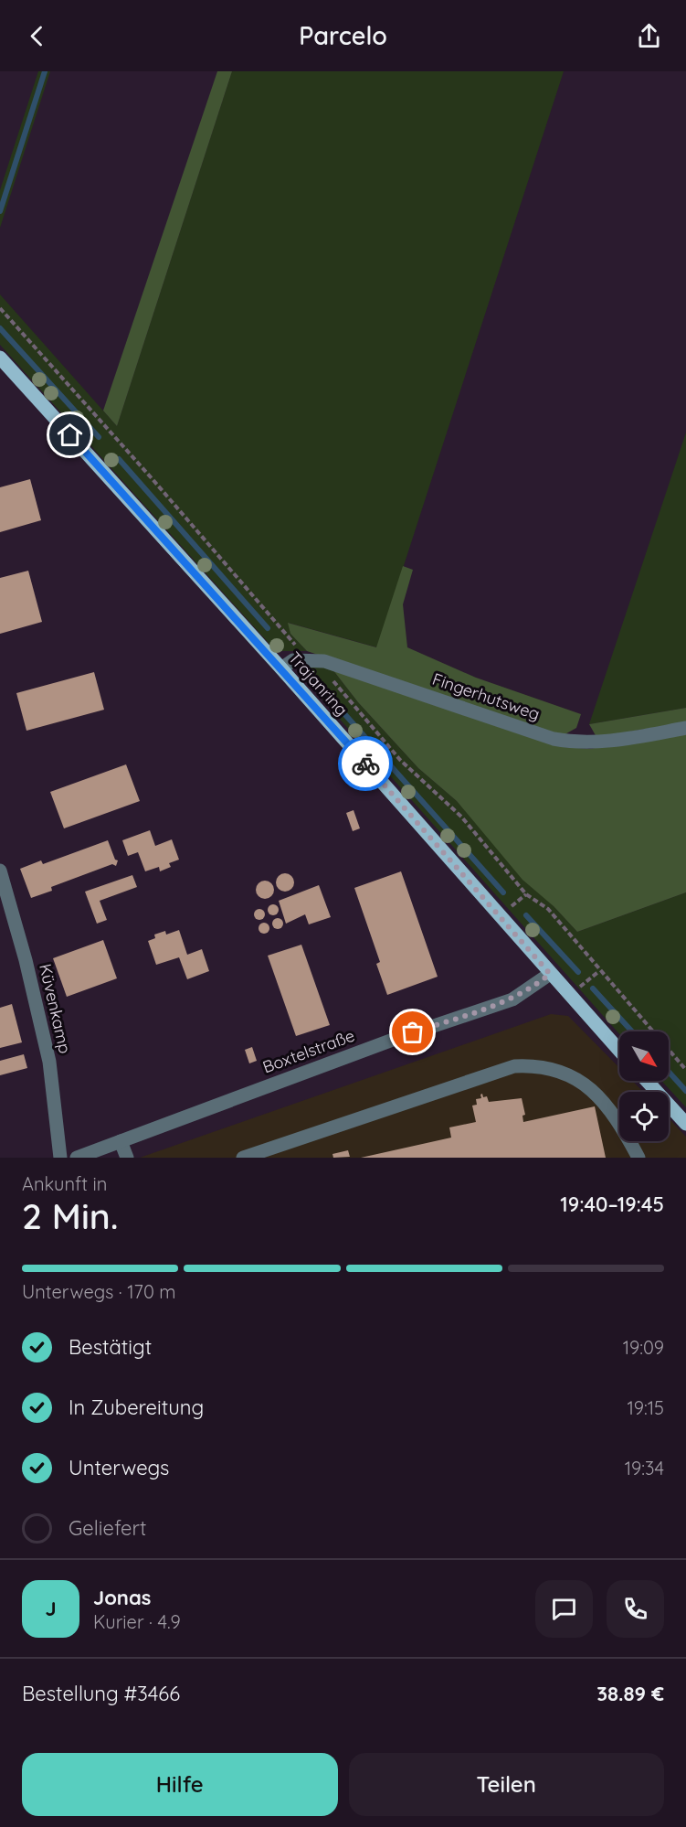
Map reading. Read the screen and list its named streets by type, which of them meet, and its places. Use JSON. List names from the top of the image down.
{
  "streets": {
    "main road": ["Trajanring"],
    "street": ["Fingerhutsweg", "Küvenkamp", "Boxtelstraße"]
  },
  "crossings": [
    ["Trajanring", "Fingerhutsweg"],
    ["Trajanring", "Boxtelstraße"]
  ],
  "north": "bottom right",
  "page": {
    "header": "Parcelo",
    "heading": ["2 Min.", "Ankunft in", "19:40–19:45"],
    "panel": [
      "Jonas",
      "Kurier · 4.9",
      "Bestellung #3466",
      "38.89 €"
    ],
    "bar": "Unterwegs · 170 m",
    "list": [
      ["Bestätigt", "19:09"],
      ["In Zubereitung", "19:15"],
      ["Unterwegs", "19:34"],
      "Geliefert"
    ],
    "round": "J",
    "buttons": ["Hilfe", "Teilen"]
  }
}
